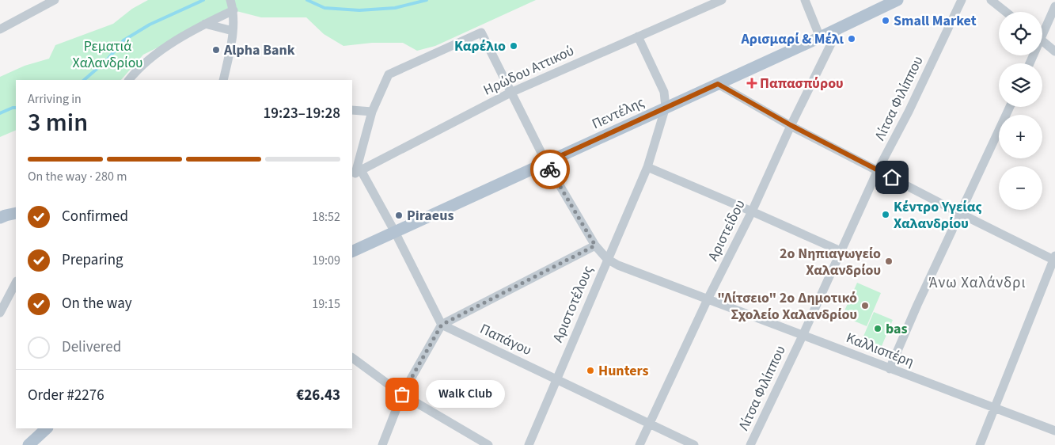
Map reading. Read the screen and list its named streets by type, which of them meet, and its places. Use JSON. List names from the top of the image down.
{
  "streets": {
    "main road": ["Πεντέλης"],
    "street": [
      "Ηρώδου Αττικού",
      "Λίτσα Φιλίππου",
      "Αριστείδου",
      "Αριστοτέλους",
      "Παπάγου",
      "Καλλισπέρη"
    ]
  },
  "crossings": [
    ["Ηρώδου Αττικού", "Καλλισπέρη"],
    ["Λίτσα Φιλίππου", "Καλλισπέρη"],
    ["Πεντέλης", "Αριστείδου"],
    ["Πεντέλης", "Αριστοτέλους"],
    ["Πεντέλης", "Καλλισπέρη"],
    ["Αριστείδου", "Παπάγου"],
    ["Αριστείδου", "Καλλισπέρη"],
    ["Αριστοτέλους", "Παπάγου"],
    ["Αριστοτέλους", "Καλλισπέρη"]
  ],
  "districts": ["Άνω Χαλάνδρι"],
  "parks": ["Ρεματιά Χαλανδρίου"],
  "places": {
    "other": [
      "Small Market",
      "Αρισμαρί & Μέλι",
      "Καρέλιο",
      "Alpha Bank",
      "Κέντρο Υγείας Χαλανδρίου",
      "Piraeus",
      "2ο Νηπιαγωγείο Χαλανδρίου",
      "\"Λίτσειο\" 2ο Δημοτικό Σχολείο Χαλανδρίου",
      "bas",
      "Hunters",
      "Walk Club"
    ],
    "health": ["Παπασπύρου"]
  },
  "page": {
    "map_buttons": ["+", "−"],
    "heading": ["3 min", "Arriving in", "19:23–19:28"],
    "panel": ["Order #2276", "€26.43"],
    "bar": "On the way · 280 m",
    "list": [
      ["Confirmed", "18:52"],
      ["Preparing", "19:09"],
      ["On the way", "19:15"],
      "Delivered"
    ],
    "bubble": "Walk Club"
  }
}
